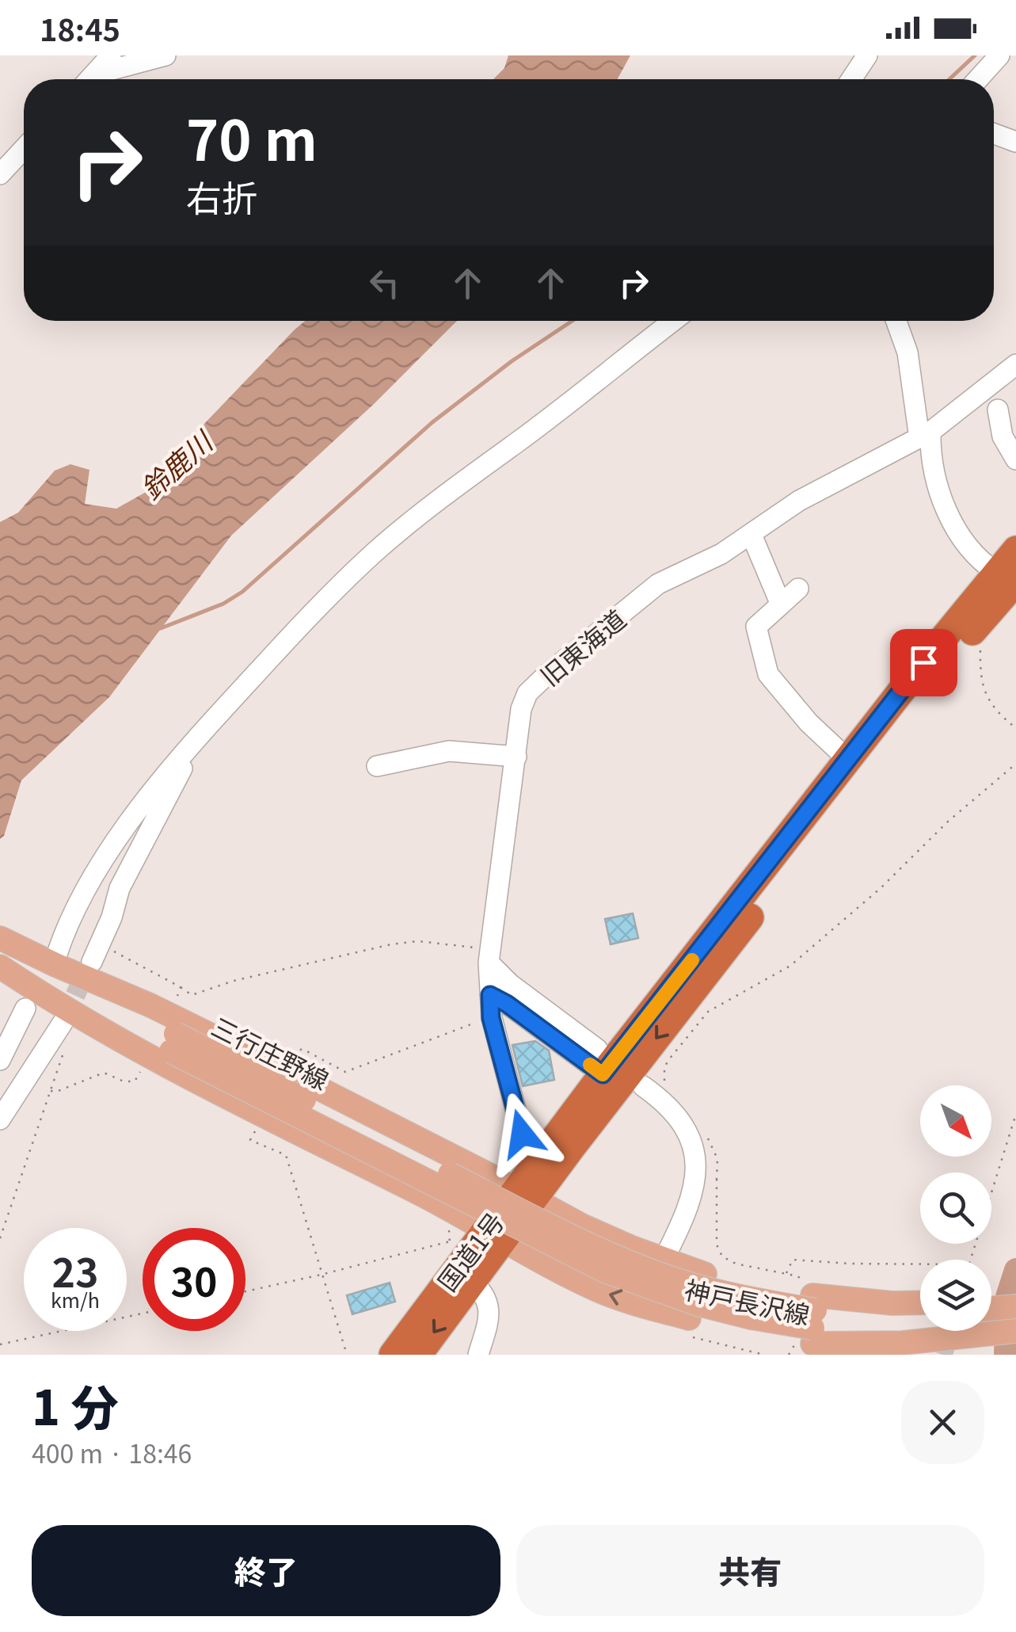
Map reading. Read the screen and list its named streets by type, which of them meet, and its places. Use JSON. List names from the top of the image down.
{
  "streets": {
    "highway": ["国道1号"],
    "main road": ["三行庄野線", "神戸長沢線"],
    "street": ["旧東海道"]
  },
  "crossings": [
    ["三行庄野線", "国道1号"],
    ["三行庄野線", "神戸長沢線"],
    ["国道1号", "神戸長沢線"]
  ],
  "water": ["鈴鹿川"],
  "north": "bottom right",
  "page": {
    "status": "18:45",
    "turn": ["70 m", "右折"],
    "speed": "23 km/h",
    "limit": "30",
    "heading": ["1 分", "400 m · 18:46"],
    "buttons": ["終了", "共有"]
  }
}
